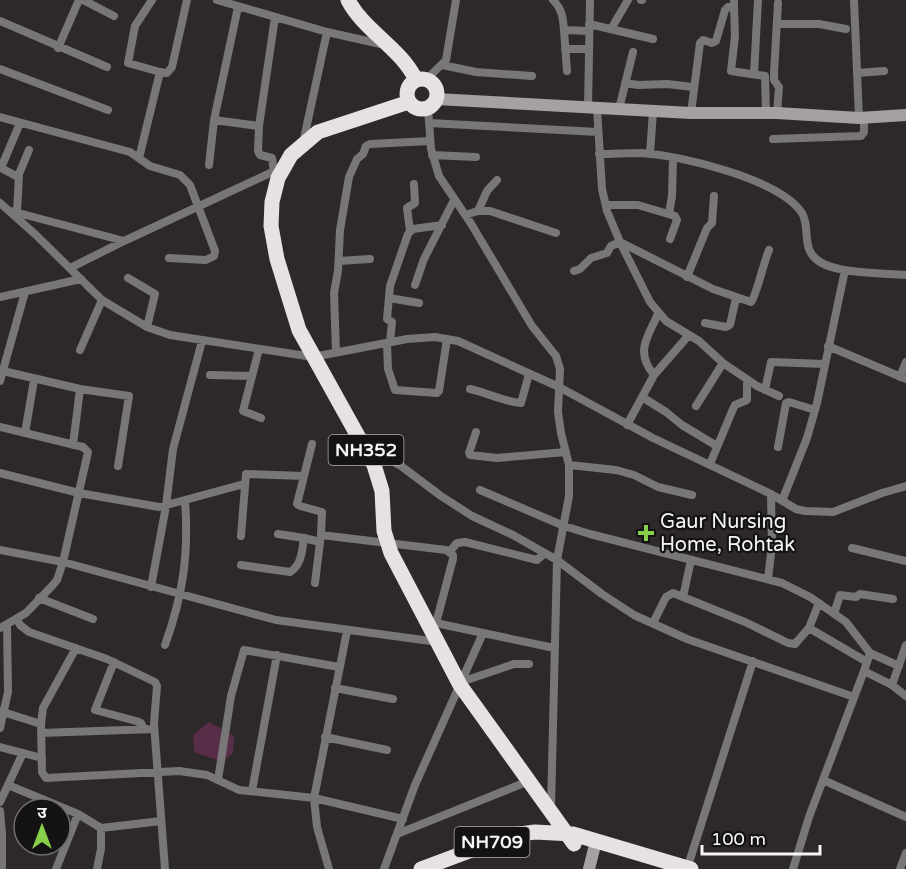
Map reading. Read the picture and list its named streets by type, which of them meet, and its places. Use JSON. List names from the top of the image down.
{
  "streets": {
    "highway": ["NH352", "NH709"]
  },
  "crossings": [
    ["NH352", "NH709"]
  ],
  "places": {
    "health": ["Gaur Nursing Home, Rohtak"]
  },
  "scale_bar": "100 m",
  "north": "top"
}
